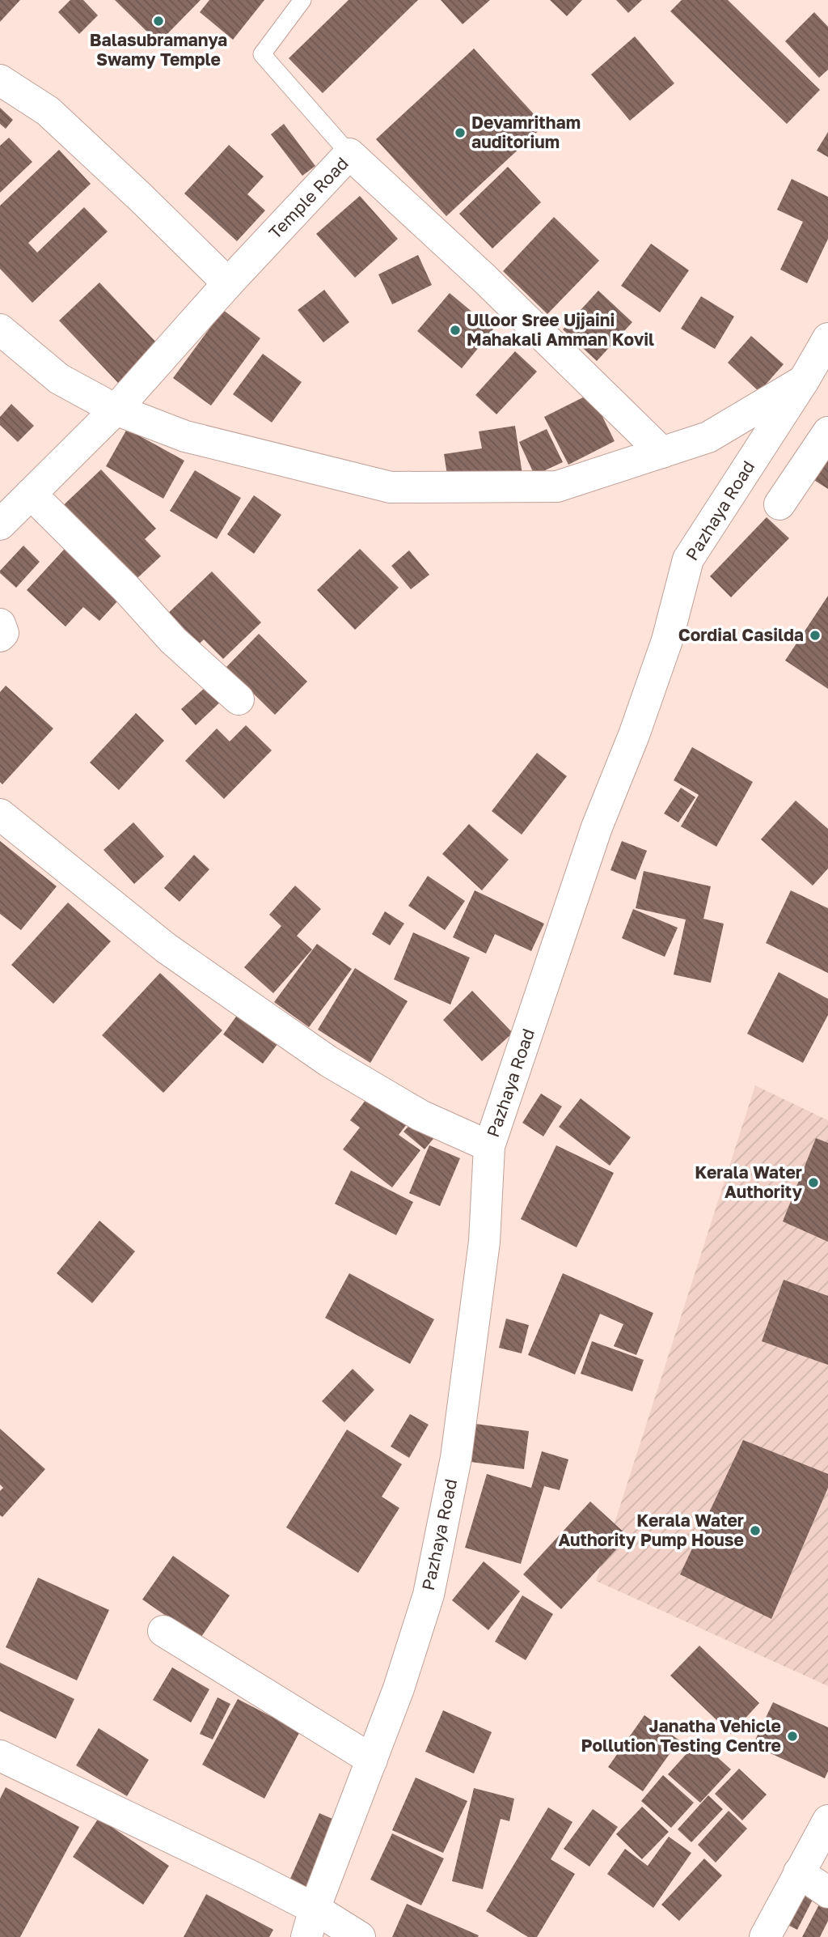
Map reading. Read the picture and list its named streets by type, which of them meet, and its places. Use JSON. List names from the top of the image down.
{
  "streets": {
    "street": ["Temple Road", "Pazhaya Road"]
  },
  "places": [
    "Balasubramanya Swamy Temple",
    "Devamritham auditorium",
    "Ulloor Sree Ujjaini Mahakali Amman Kovil",
    "Cordial Casilda",
    "Kerala Water Authority",
    "Kerala Water Authority Pump House",
    "Janatha Vehicle Pollution Testing Centre"
  ]
}
